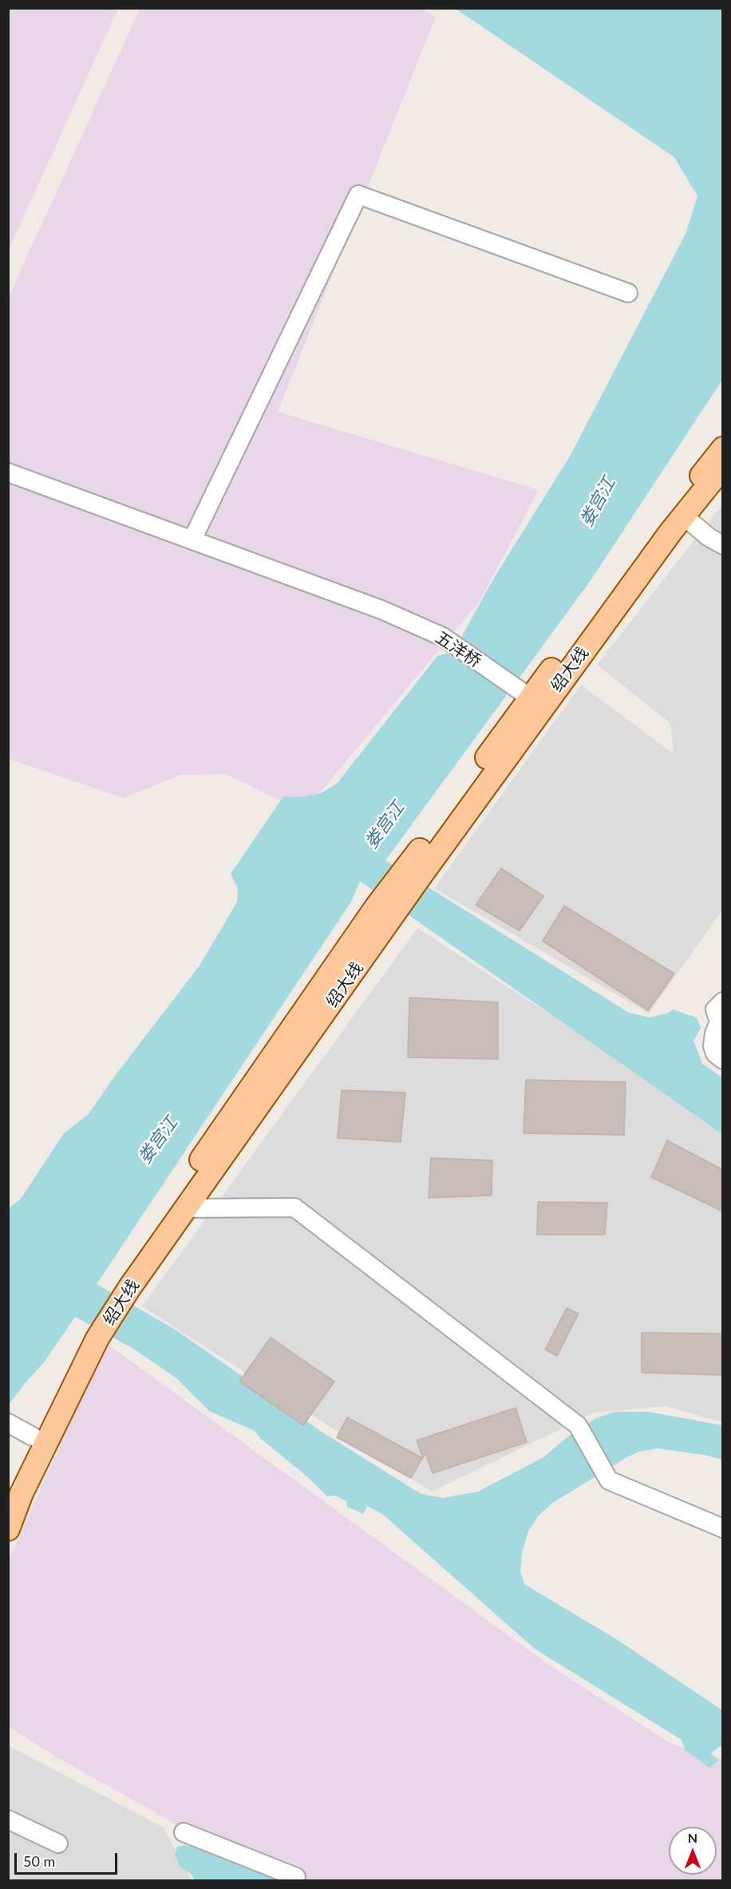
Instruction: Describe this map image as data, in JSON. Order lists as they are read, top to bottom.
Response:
{
  "streets": {
    "main road": ["绍大线"],
    "street": ["五洋桥"]
  },
  "crossings": [
    ["五洋桥", "绍大线"]
  ],
  "water": ["娄宫江"],
  "scale_bar": "50 m",
  "north": "top"
}
